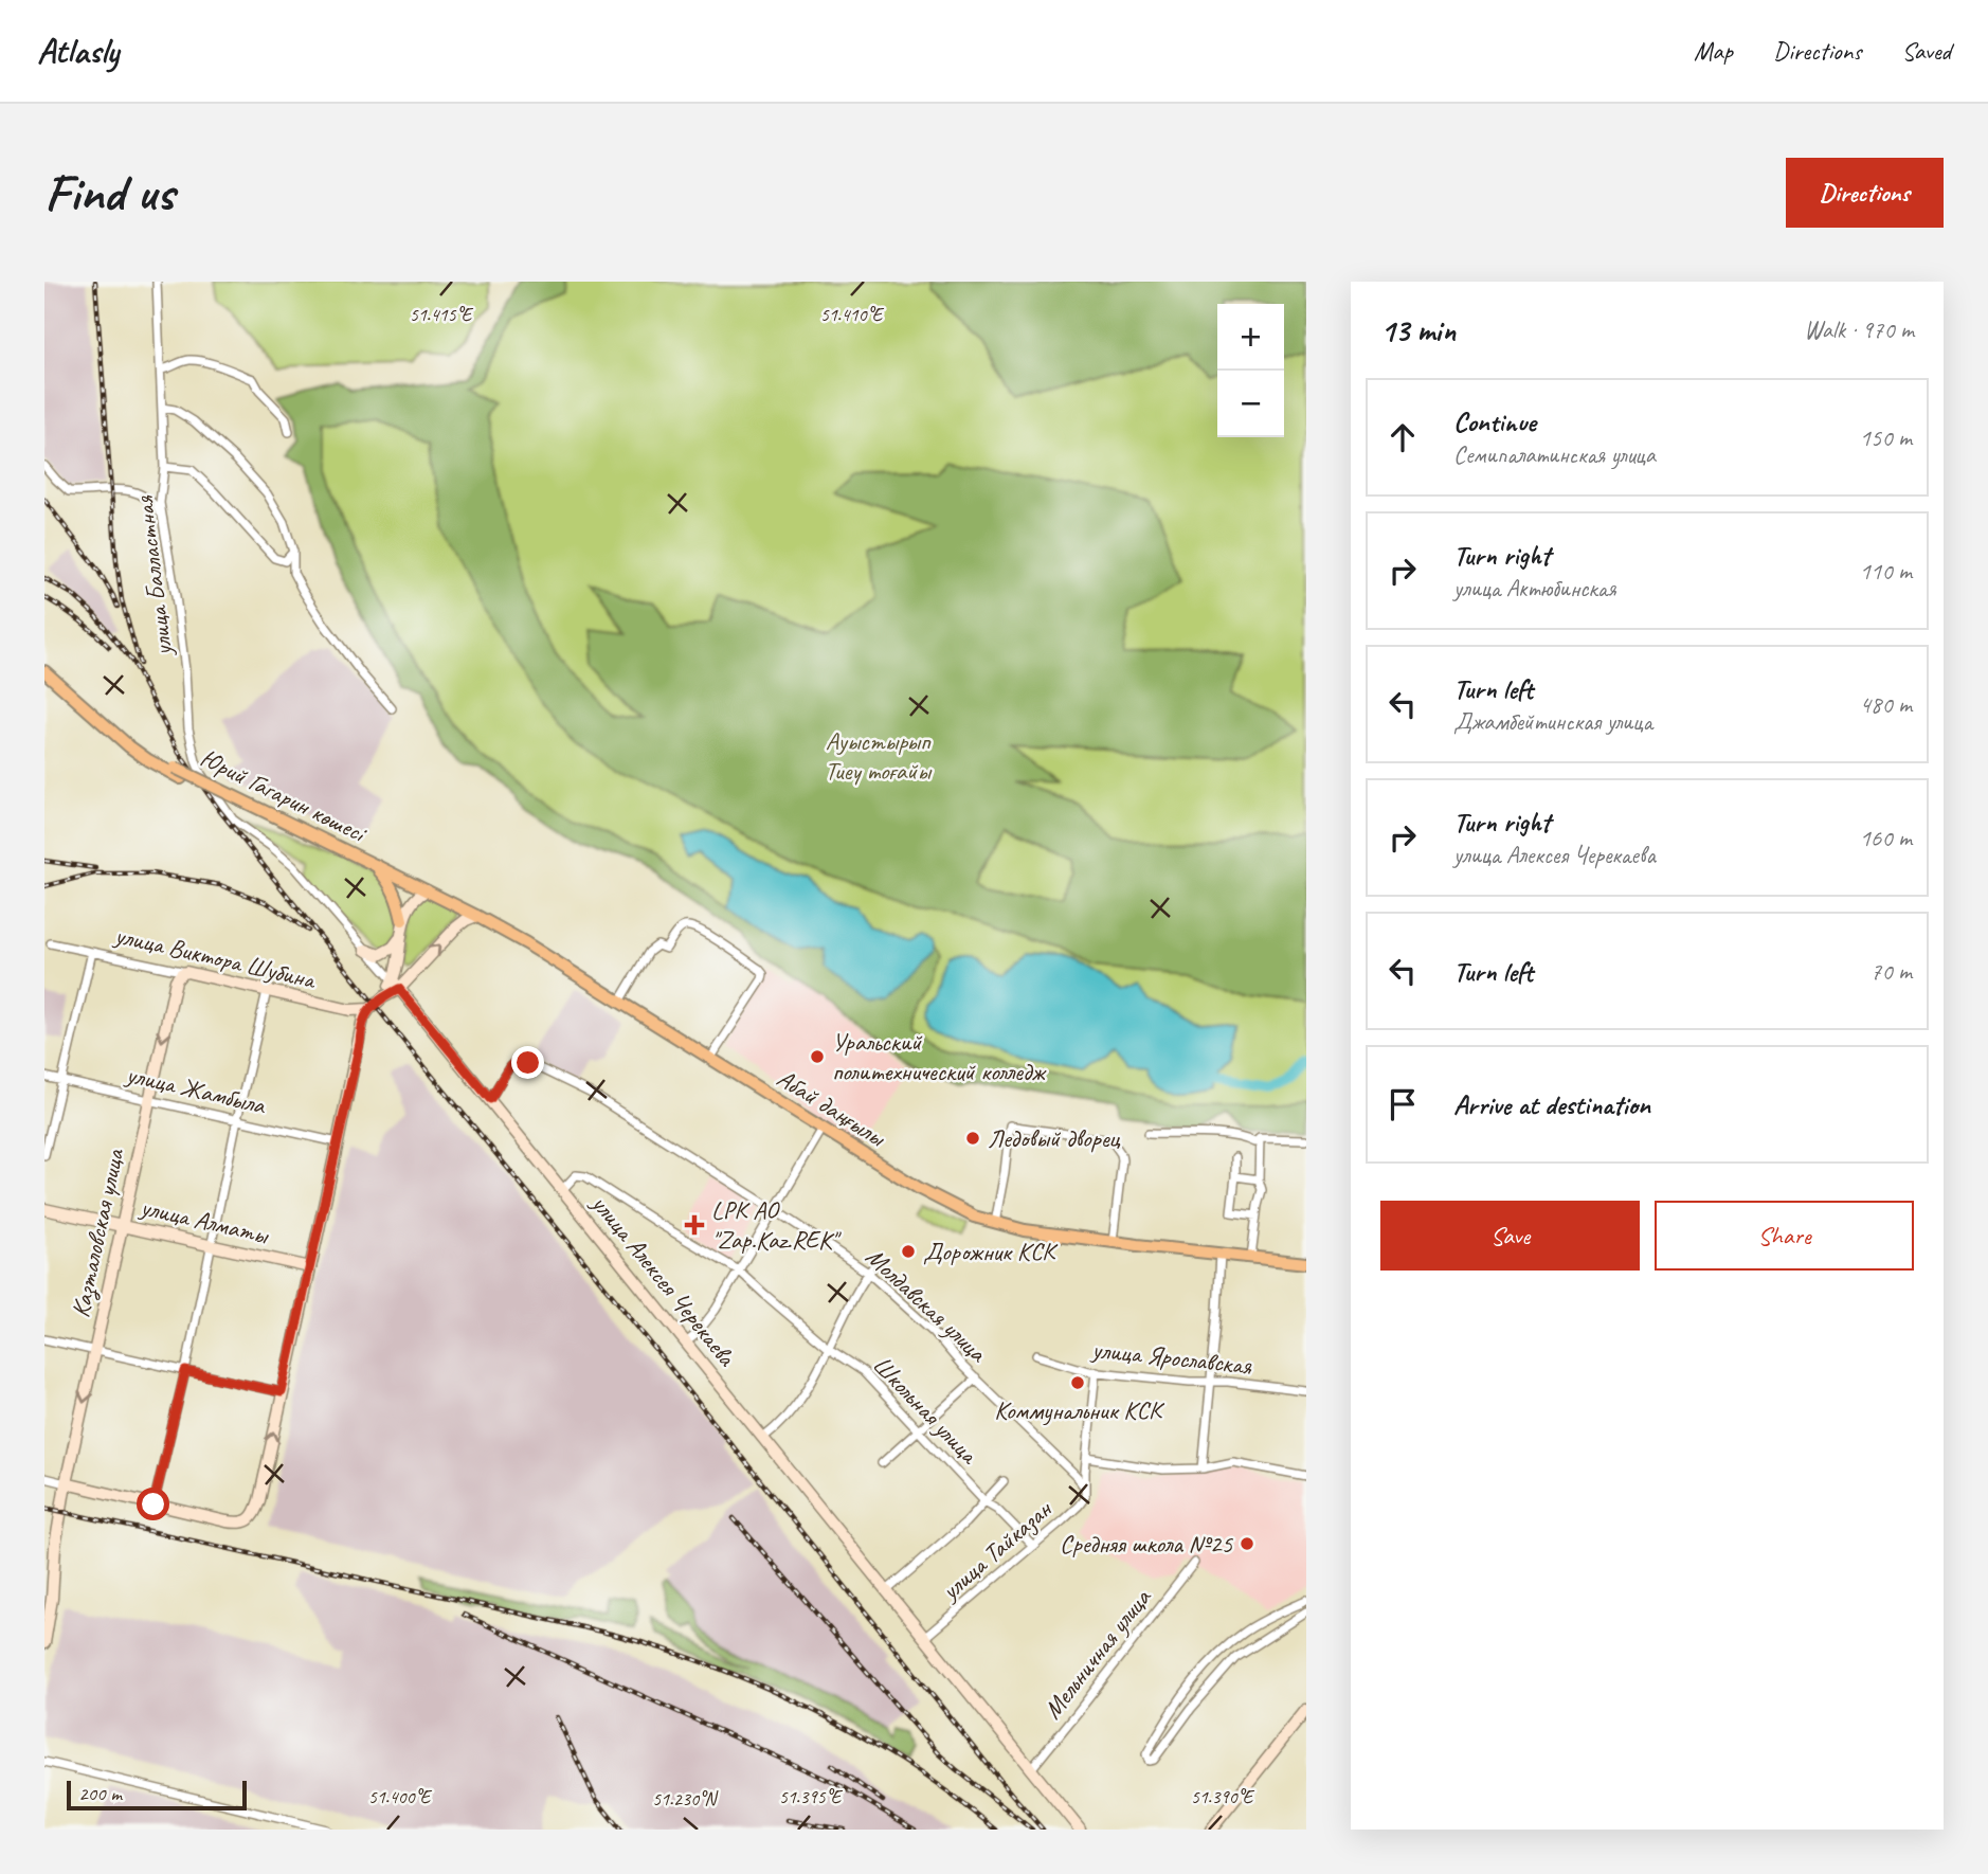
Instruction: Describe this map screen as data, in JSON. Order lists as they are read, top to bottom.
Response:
{
  "streets": {
    "main road": ["Юрий Гагарин көшесі", "Абай даңғылы"],
    "street": [
      "улица Балластная",
      "улица Виктора Шубина",
      "улица Жамбыла",
      "улица Алматы",
      "Казталовская улица",
      "улица Алексея Черекаева",
      "Молдавская улица",
      "улица Ярославская",
      "Школьная улица",
      "улица Тайказан",
      "Мельничная улица"
    ]
  },
  "crossings": [
    ["улица Балластная", "улица Алексея Черекаева"],
    ["Юрий Гагарин көшесі", "Абай даңғылы"],
    ["улица Виктора Шубина", "Казталовская улица"],
    ["улица Жамбыла", "Казталовская улица"],
    ["улица Алматы", "Казталовская улица"],
    ["улица Алексея Черекаева", "Молдавская улица"],
    ["улица Алексея Черекаева", "Школьная улица"],
    ["улица Алексея Черекаева", "улица Тайказан"],
    ["улица Алексея Черекаева", "Мельничная улица"],
    ["Молдавская улица", "улица Тайказан"],
    ["Школьная улица", "улица Тайказан"]
  ],
  "parks": ["Ауыстырып Тиеу тоғайы"],
  "places": {
    "other": [
      "Уральский политехнический колледж",
      "Ледовый дворец",
      "Дорожник КСК",
      "Коммунальник КСК",
      "Средняя школа №25"
    ],
    "health": ["LPK AO \"Zap.Kaz.REK\""]
  },
  "scale_bar": "200 m",
  "page": {
    "header": "Atlasly",
    "nav": ["Map", "Directions", "Saved"],
    "buttons": [
      "Directions",
      ["Save", "Share"]
    ],
    "title": "Find us",
    "heading": ["13 min", "Walk · 970 m"],
    "map_buttons": ["+", "−"],
    "list": [
      ["Continue", "Семипалатинская улица", "150 m"],
      ["Turn right", "улица Актюбинская", "110 m"],
      ["Turn left", "Джамбейтинская улица", "480 m"],
      ["Turn right", "улица Алексея Черекаева", "160 m"],
      ["Turn left", "70 m"],
      "Arrive at destination"
    ],
    "scale": "200 m"
  },
  "coordinates": [
    "51.415°E",
    "51.410°E",
    "51.400°E",
    "51.395°E",
    "51.390°E",
    "51.230°N"
  ]
}
